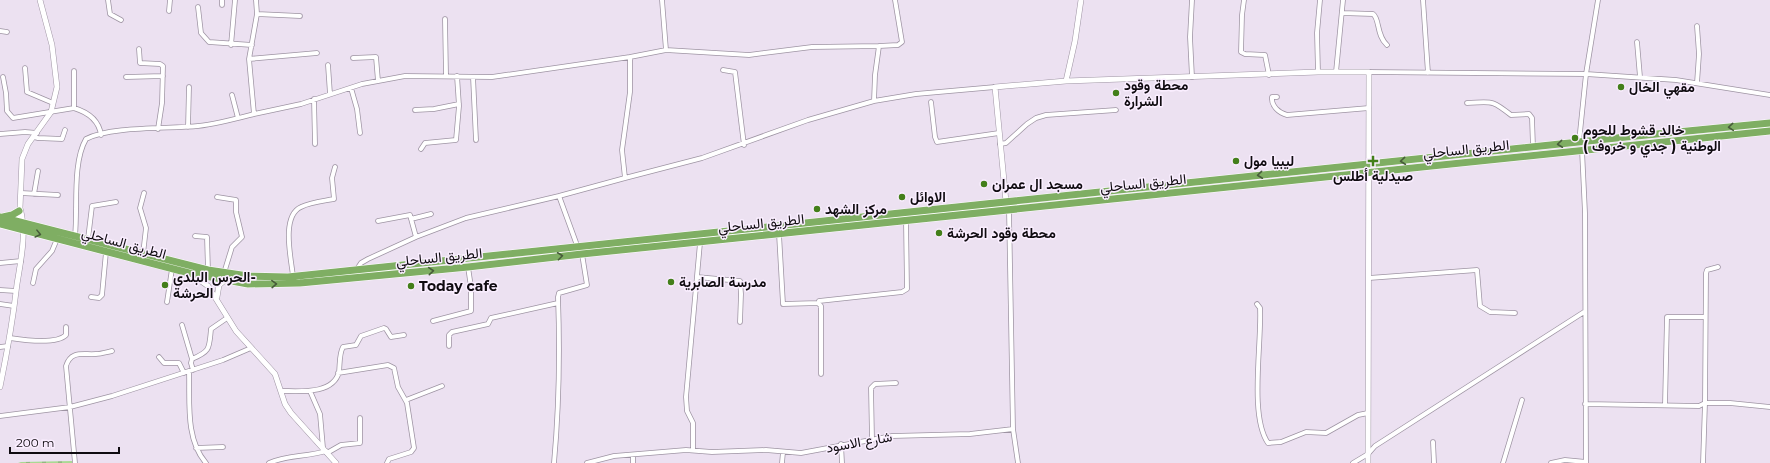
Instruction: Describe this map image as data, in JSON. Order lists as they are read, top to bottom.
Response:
{
  "streets": {
    "highway": ["الطريق الساحلي"],
    "street": ["شارع الاسود"]
  },
  "places": {
    "other": [
      "مقهي الخال",
      "محطة وقود الشرارة",
      "خالد قشوط للحوم الوطنية ( جدي و خروف )",
      "ليبيا مول",
      "مسجد ال عمران",
      "الاوائل",
      "مركز الشهد",
      "محطة وقود الحرشة",
      "مدرسة الصابرية",
      "الحرس البلدي- الحرشة",
      "Today cafe"
    ],
    "health": ["صيدلية أطلس"]
  },
  "scale_bar": "200 m"
}
